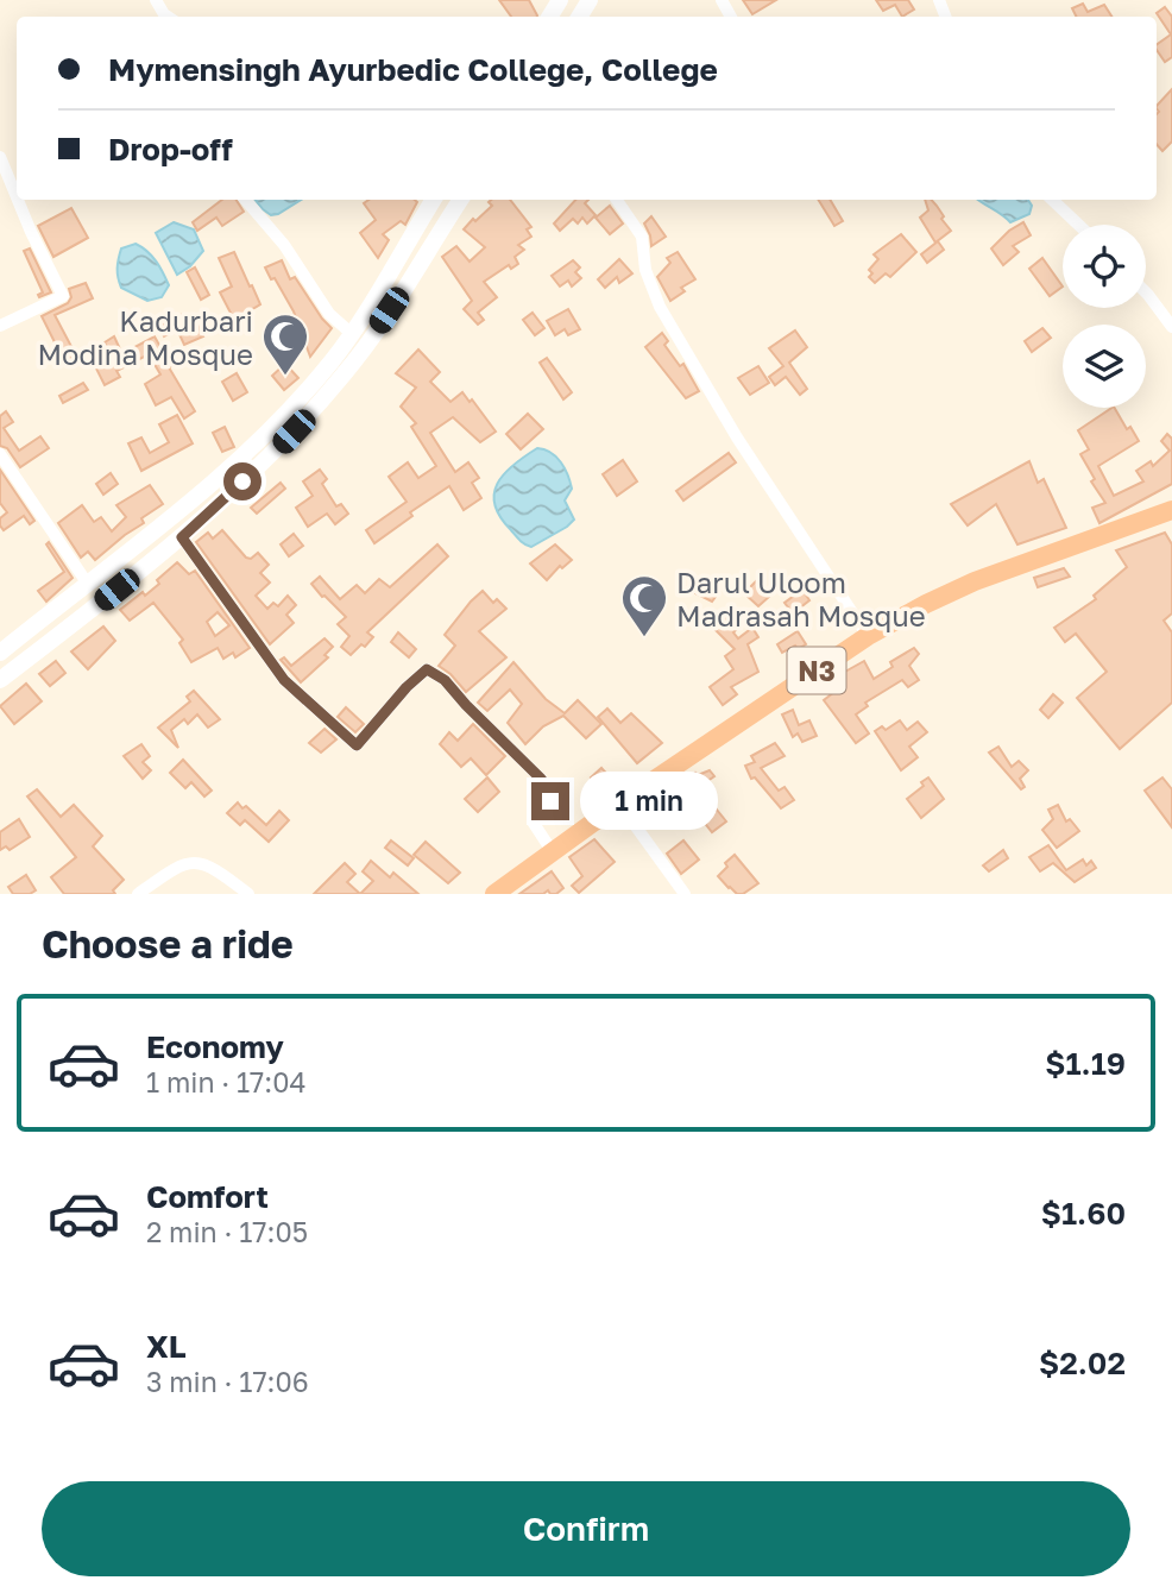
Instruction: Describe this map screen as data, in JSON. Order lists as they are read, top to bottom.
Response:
{
  "streets": {
    "highway": ["N3"]
  },
  "places": {
    "mosque": ["Kadurbari Modina Mosque", "Darul Uloom Madrasah Mosque"]
  },
  "page": {
    "banner": ["Mymensingh Ayurbedic College, College", "Drop-off"],
    "bubble": "1 min",
    "heading": "Choose a ride",
    "list": [
      {
        "name": "Economy",
        "note": "1 min · 17:04",
        "value": "$1.19"
      },
      {
        "name": "Comfort",
        "note": "2 min · 17:05",
        "value": "$1.60"
      },
      {
        "name": "XL",
        "note": "3 min · 17:06",
        "value": "$2.02"
      }
    ],
    "buttons": "Confirm"
  }
}
